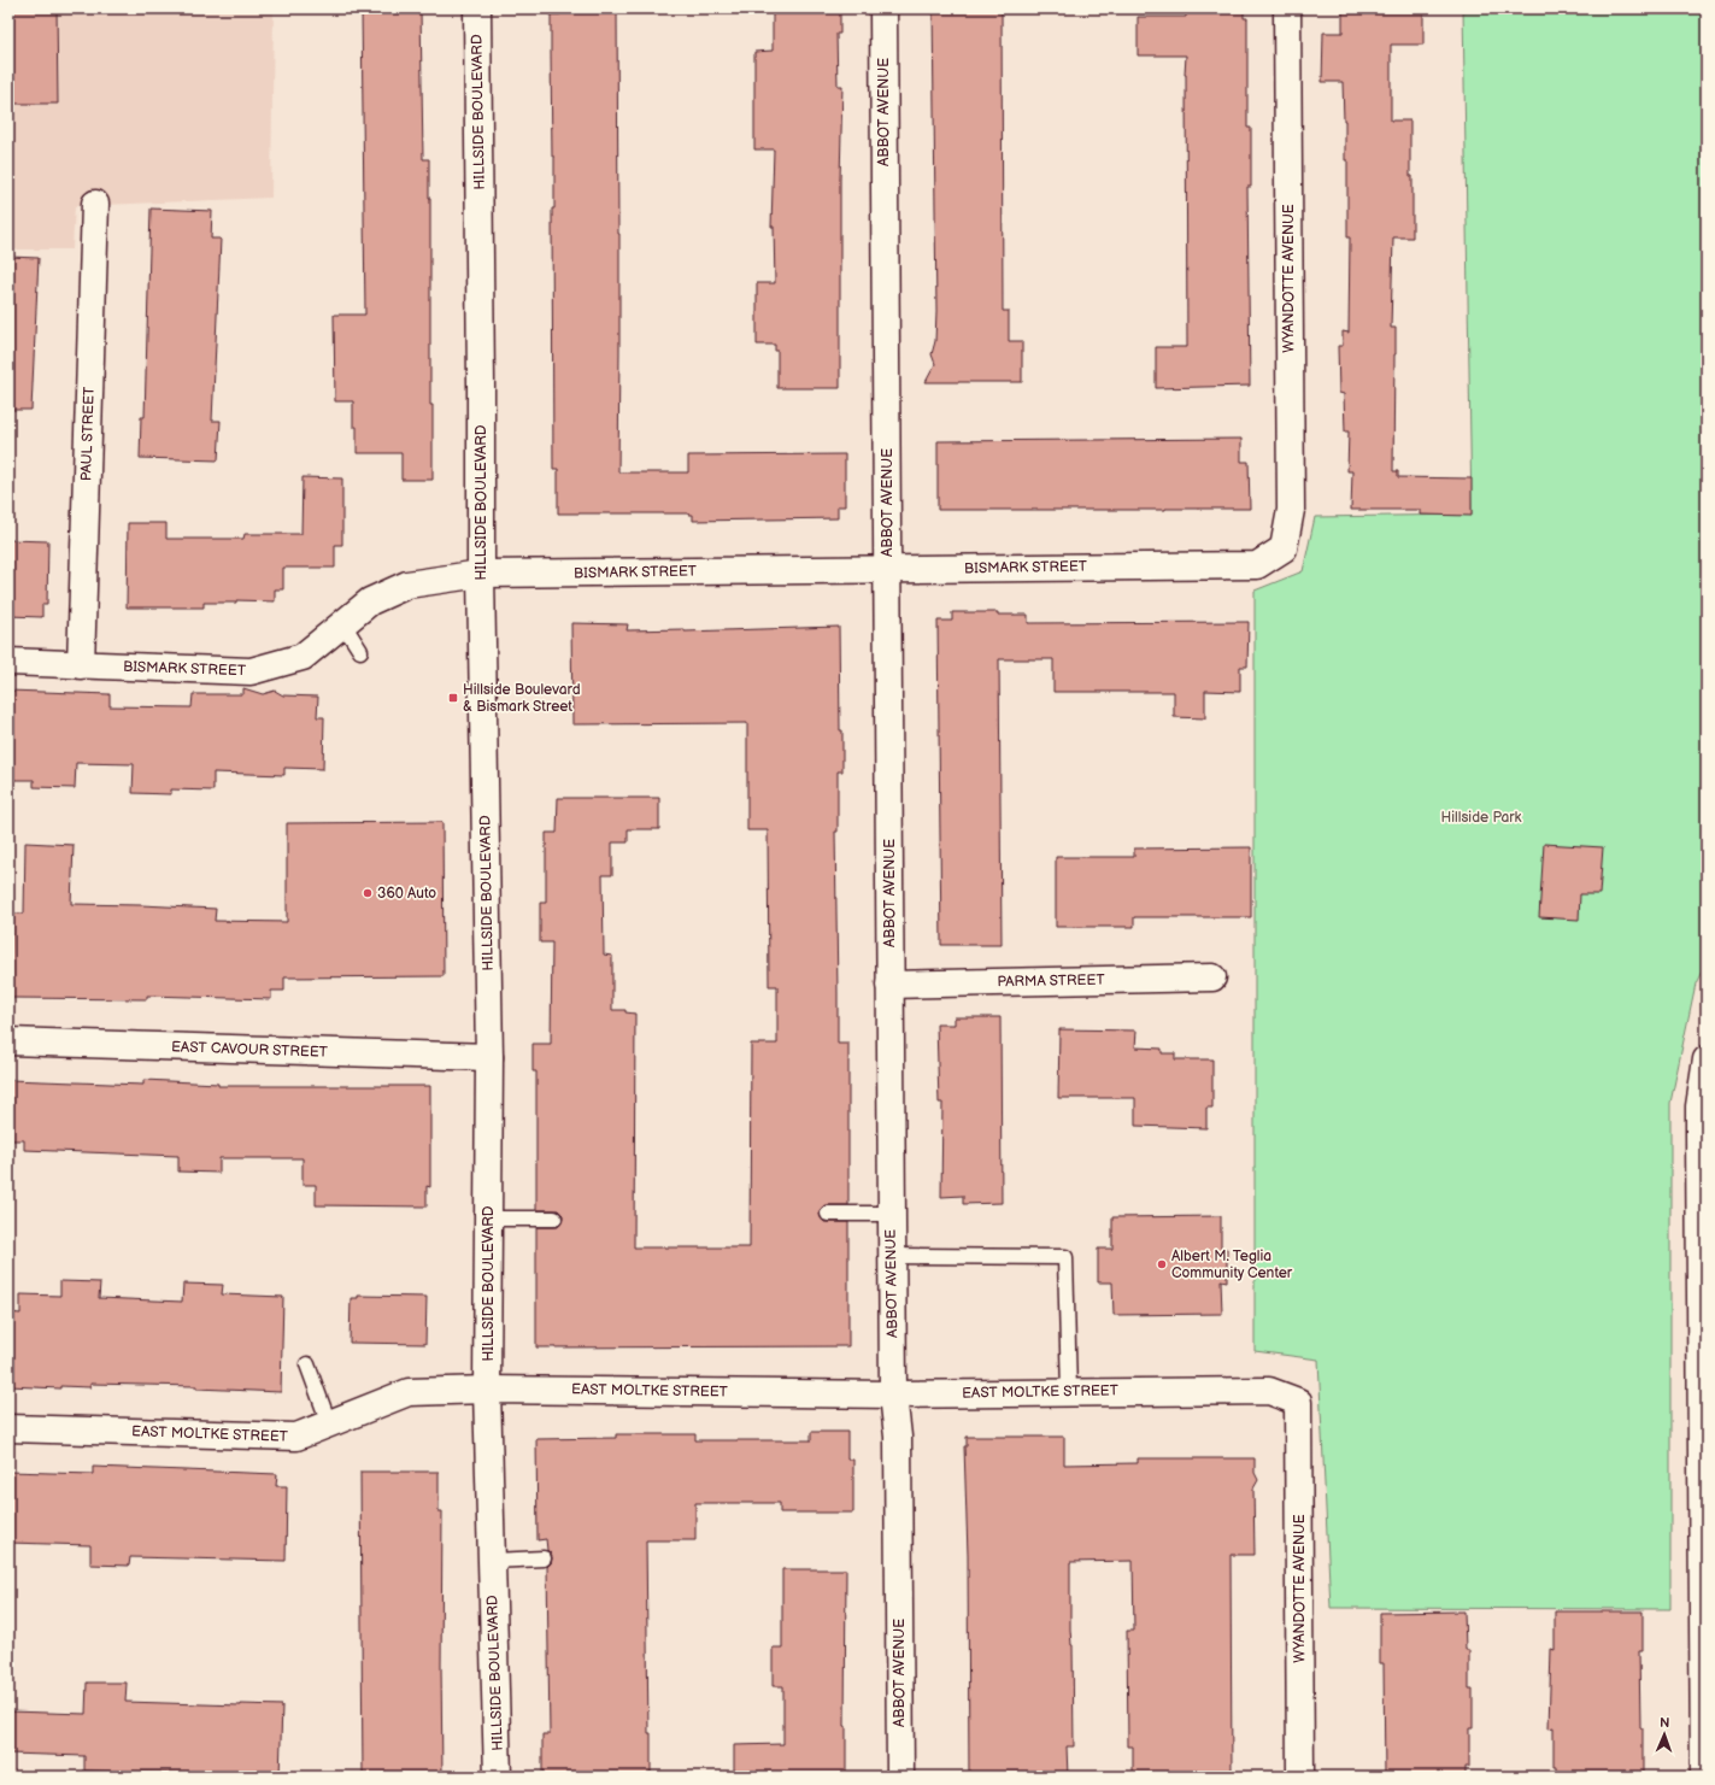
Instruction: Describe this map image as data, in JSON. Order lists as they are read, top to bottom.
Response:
{
  "streets": {
    "street": [
      "HILLSIDE BOULEVARD",
      "ABBOT AVENUE",
      "WYANDOTTE AVENUE",
      "PAUL STREET",
      "BISMARK STREET",
      "PARMA STREET",
      "EAST CAVOUR STREET",
      "EAST MOLTKE STREET"
    ]
  },
  "crossings": [
    ["HILLSIDE BOULEVARD", "BISMARK STREET"],
    ["HILLSIDE BOULEVARD", "EAST CAVOUR STREET"],
    ["HILLSIDE BOULEVARD", "EAST MOLTKE STREET"],
    ["ABBOT AVENUE", "BISMARK STREET"],
    ["ABBOT AVENUE", "PARMA STREET"],
    ["ABBOT AVENUE", "EAST MOLTKE STREET"],
    ["WYANDOTTE AVENUE", "BISMARK STREET"],
    ["WYANDOTTE AVENUE", "EAST MOLTKE STREET"],
    ["PAUL STREET", "BISMARK STREET"]
  ],
  "parks": ["Hillside Park"],
  "places": {
    "transit": ["Hillside Boulevard & Bismark Street"],
    "other": ["360 Auto", "Albert M. Teglia Community Center"]
  },
  "north": "top"
}
